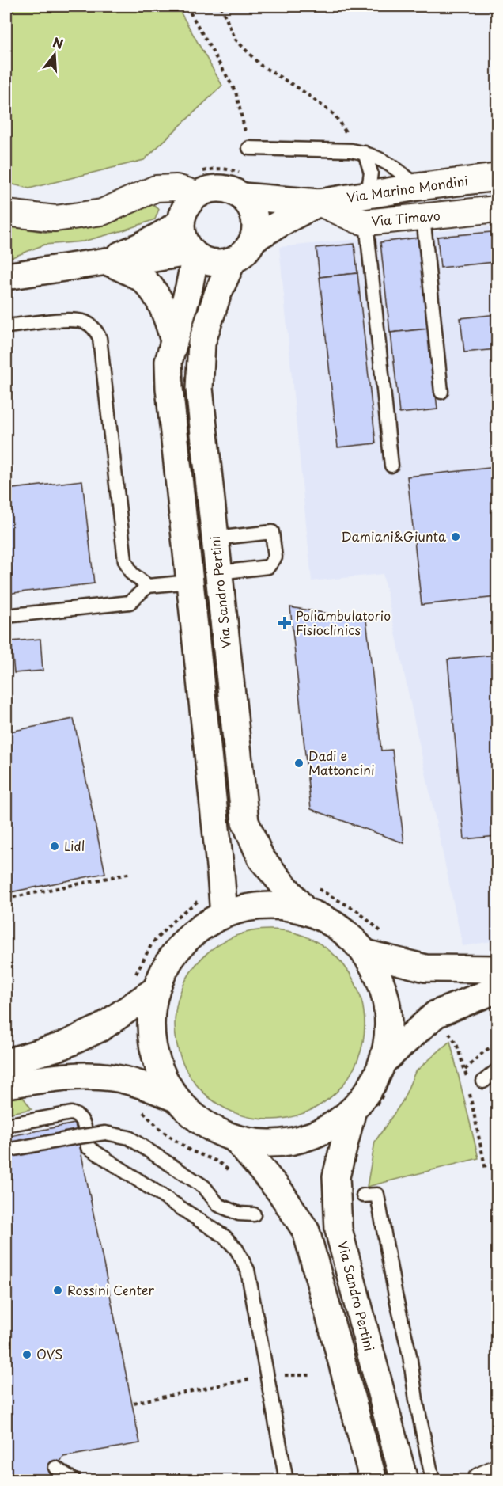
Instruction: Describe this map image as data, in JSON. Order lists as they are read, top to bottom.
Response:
{
  "streets": {
    "main road": ["Via Marino Mondini", "Via Sandro Pertini"],
    "street": ["Via Timavo"]
  },
  "crossings": [
    ["Via Marino Mondini", "Via Timavo"],
    ["Via Marino Mondini", "Via Sandro Pertini"]
  ],
  "places": {
    "other": [
      "Damiani&Giunta",
      "Dadi e Mattoncini",
      "Lidl",
      "Rossini Center",
      "OVS"
    ],
    "health": ["Poliambulatorio Fisioclinics"]
  },
  "north": "top"
}
